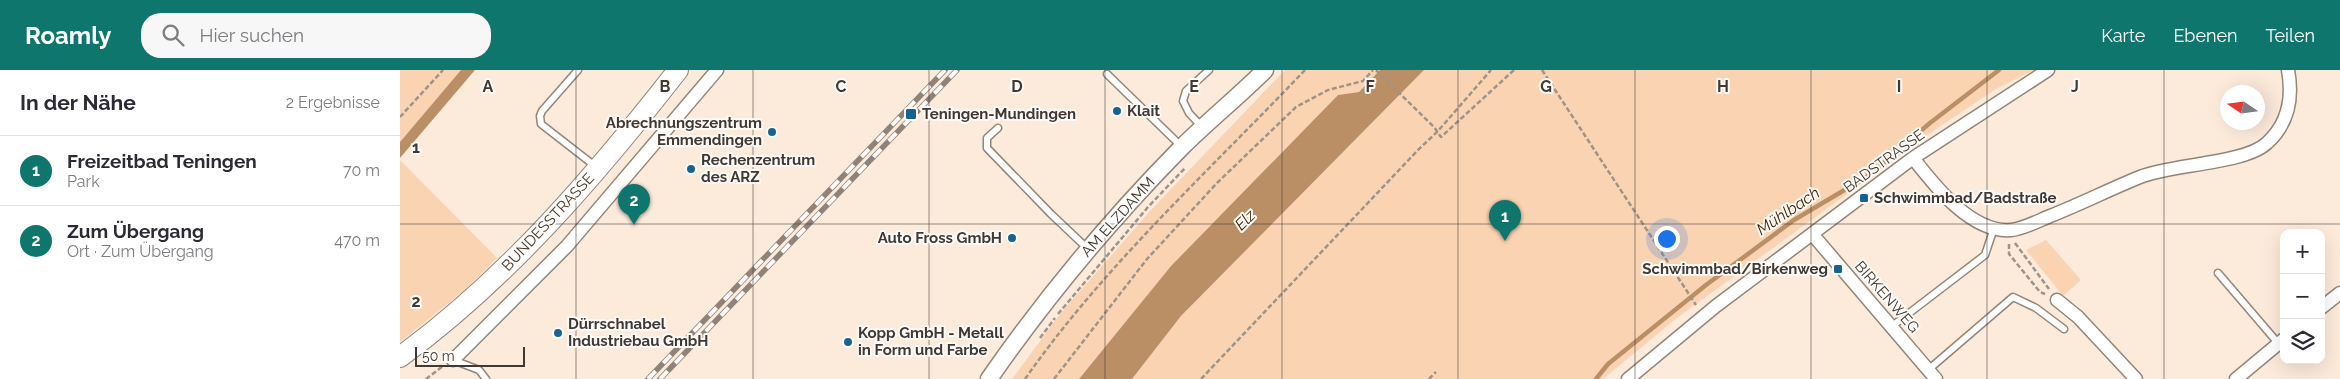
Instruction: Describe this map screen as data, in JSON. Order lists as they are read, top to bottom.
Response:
{
  "streets": {
    "main road": ["BUNDESSTRASSE"],
    "street": ["BADSTRASSE", "AM ELZDAMM", "BIRKENWEG"]
  },
  "crossings": [
    ["BADSTRASSE", "BIRKENWEG"]
  ],
  "water": ["Mühlbach", "Elz"],
  "places": {
    "other": [
      "Klait",
      "Abrechnungszentrum Emmendingen",
      "Rechenzentrum des ARZ",
      "Auto Fross GmbH",
      "Dürrschnabel Industriebau GmbH",
      "Kopp GmbH - Metall in Form und Farbe"
    ],
    "transit": ["Teningen-Mundingen", "Schwimmbad/Badstraße", "Schwimmbad/Birkenweg"]
  },
  "scale_bar": "50 m",
  "north": "left",
  "page": {
    "header": "Roamly",
    "search": "Hier suchen",
    "nav": ["Karte", "Ebenen", "Teilen"],
    "heading": ["In der Nähe", "2 Ergebnisse"],
    "list": [
      {
        "mark": "1",
        "name": "Freizeitbad Teningen",
        "note": "Park",
        "value": "70 m"
      },
      {
        "mark": "2",
        "name": "Zum Übergang",
        "note": "Ort · Zum Übergang",
        "value": "470 m"
      }
    ],
    "pins": ["2", "1"],
    "map_buttons": ["+", "−"],
    "scale": "50 m"
  },
  "grid": {
    "columns": [
      "A",
      "B",
      "C",
      "D",
      "E",
      "F",
      "G",
      "H",
      "I",
      "J"
    ],
    "rows": ["1", "2"]
  }
}
